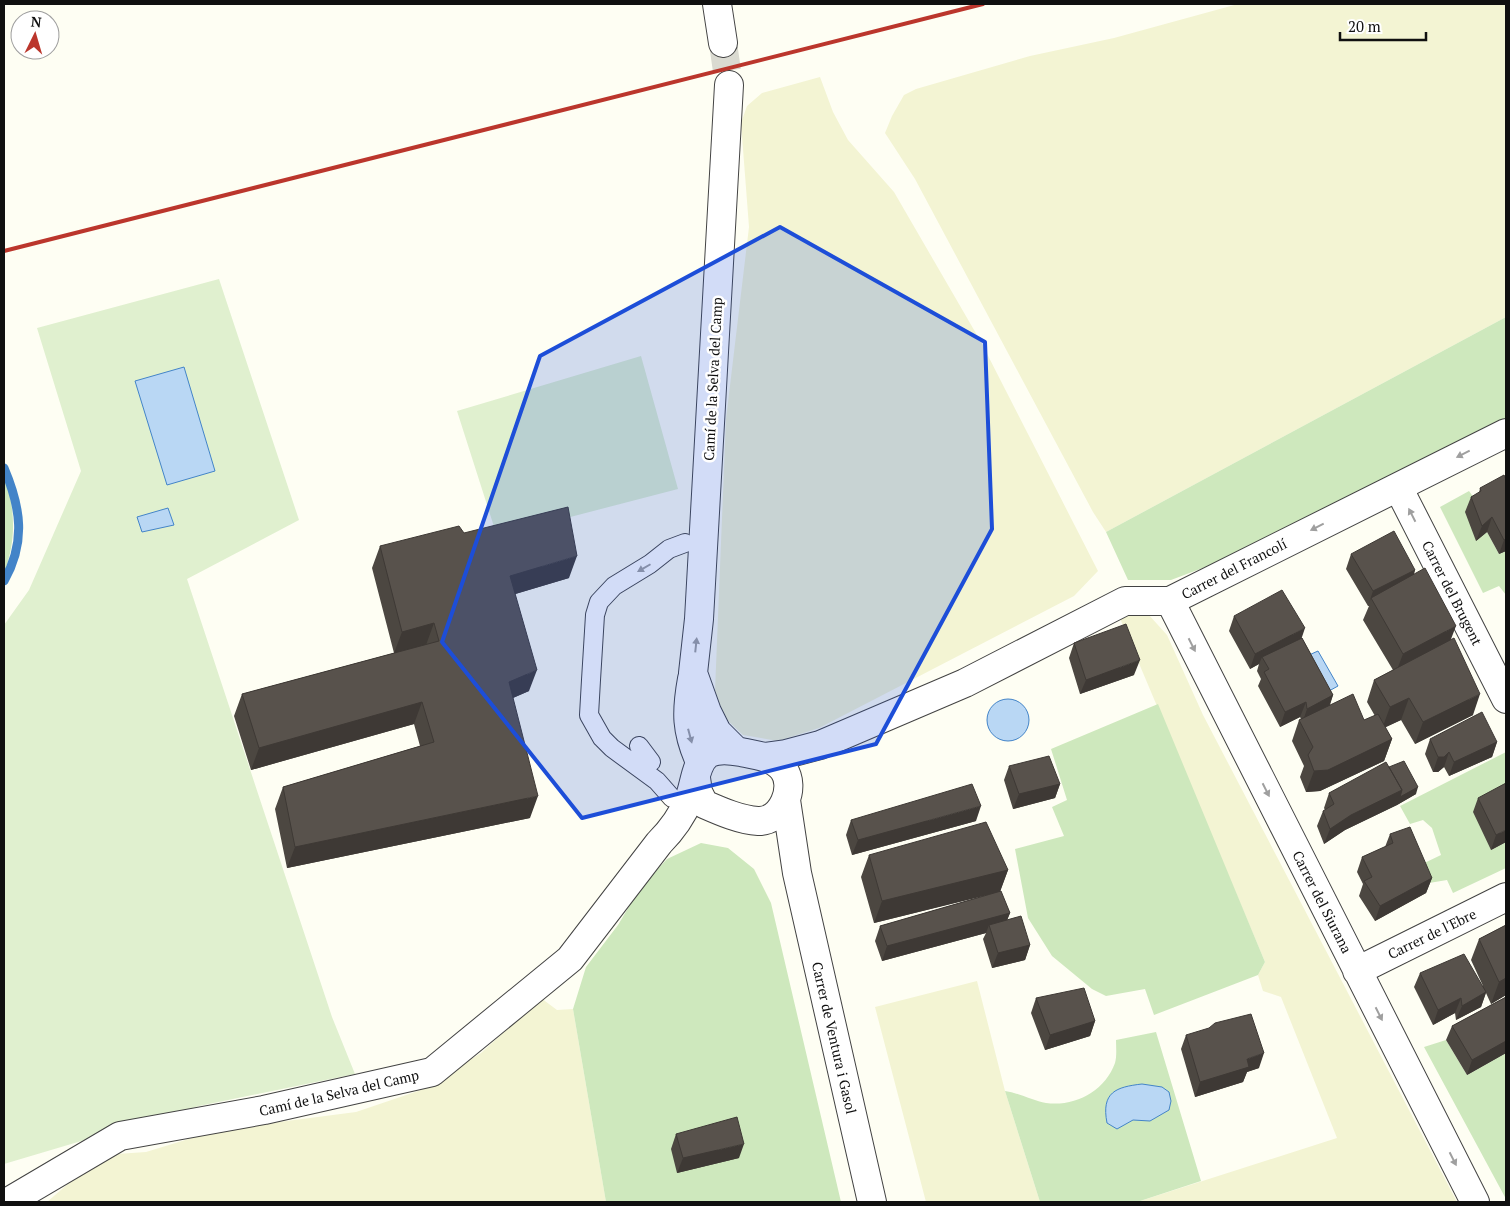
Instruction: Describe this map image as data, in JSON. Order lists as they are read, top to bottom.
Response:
{
  "streets": {
    "street": [
      "Camí de la Selva del Camp",
      "Carrer del Francolí",
      "Carrer del Brugent",
      "Carrer del Siurana",
      "Carrer de l'Ebre",
      "Carrer de Ventura i Gasol"
    ]
  },
  "crossings": [
    ["Camí de la Selva del Camp", "Carrer del Francolí"],
    ["Camí de la Selva del Camp", "Carrer de Ventura i Gasol"],
    ["Carrer del Francolí", "Carrer del Brugent"],
    ["Carrer del Francolí", "Carrer del Siurana"],
    ["Carrer del Francolí", "Carrer de Ventura i Gasol"],
    ["Carrer del Siurana", "Carrer de l'Ebre"]
  ],
  "one_way": ["Carrer del Francolí", "Carrer del Brugent", "Carrer del Siurana"],
  "scale_bar": "20 m",
  "north": "top"
}
